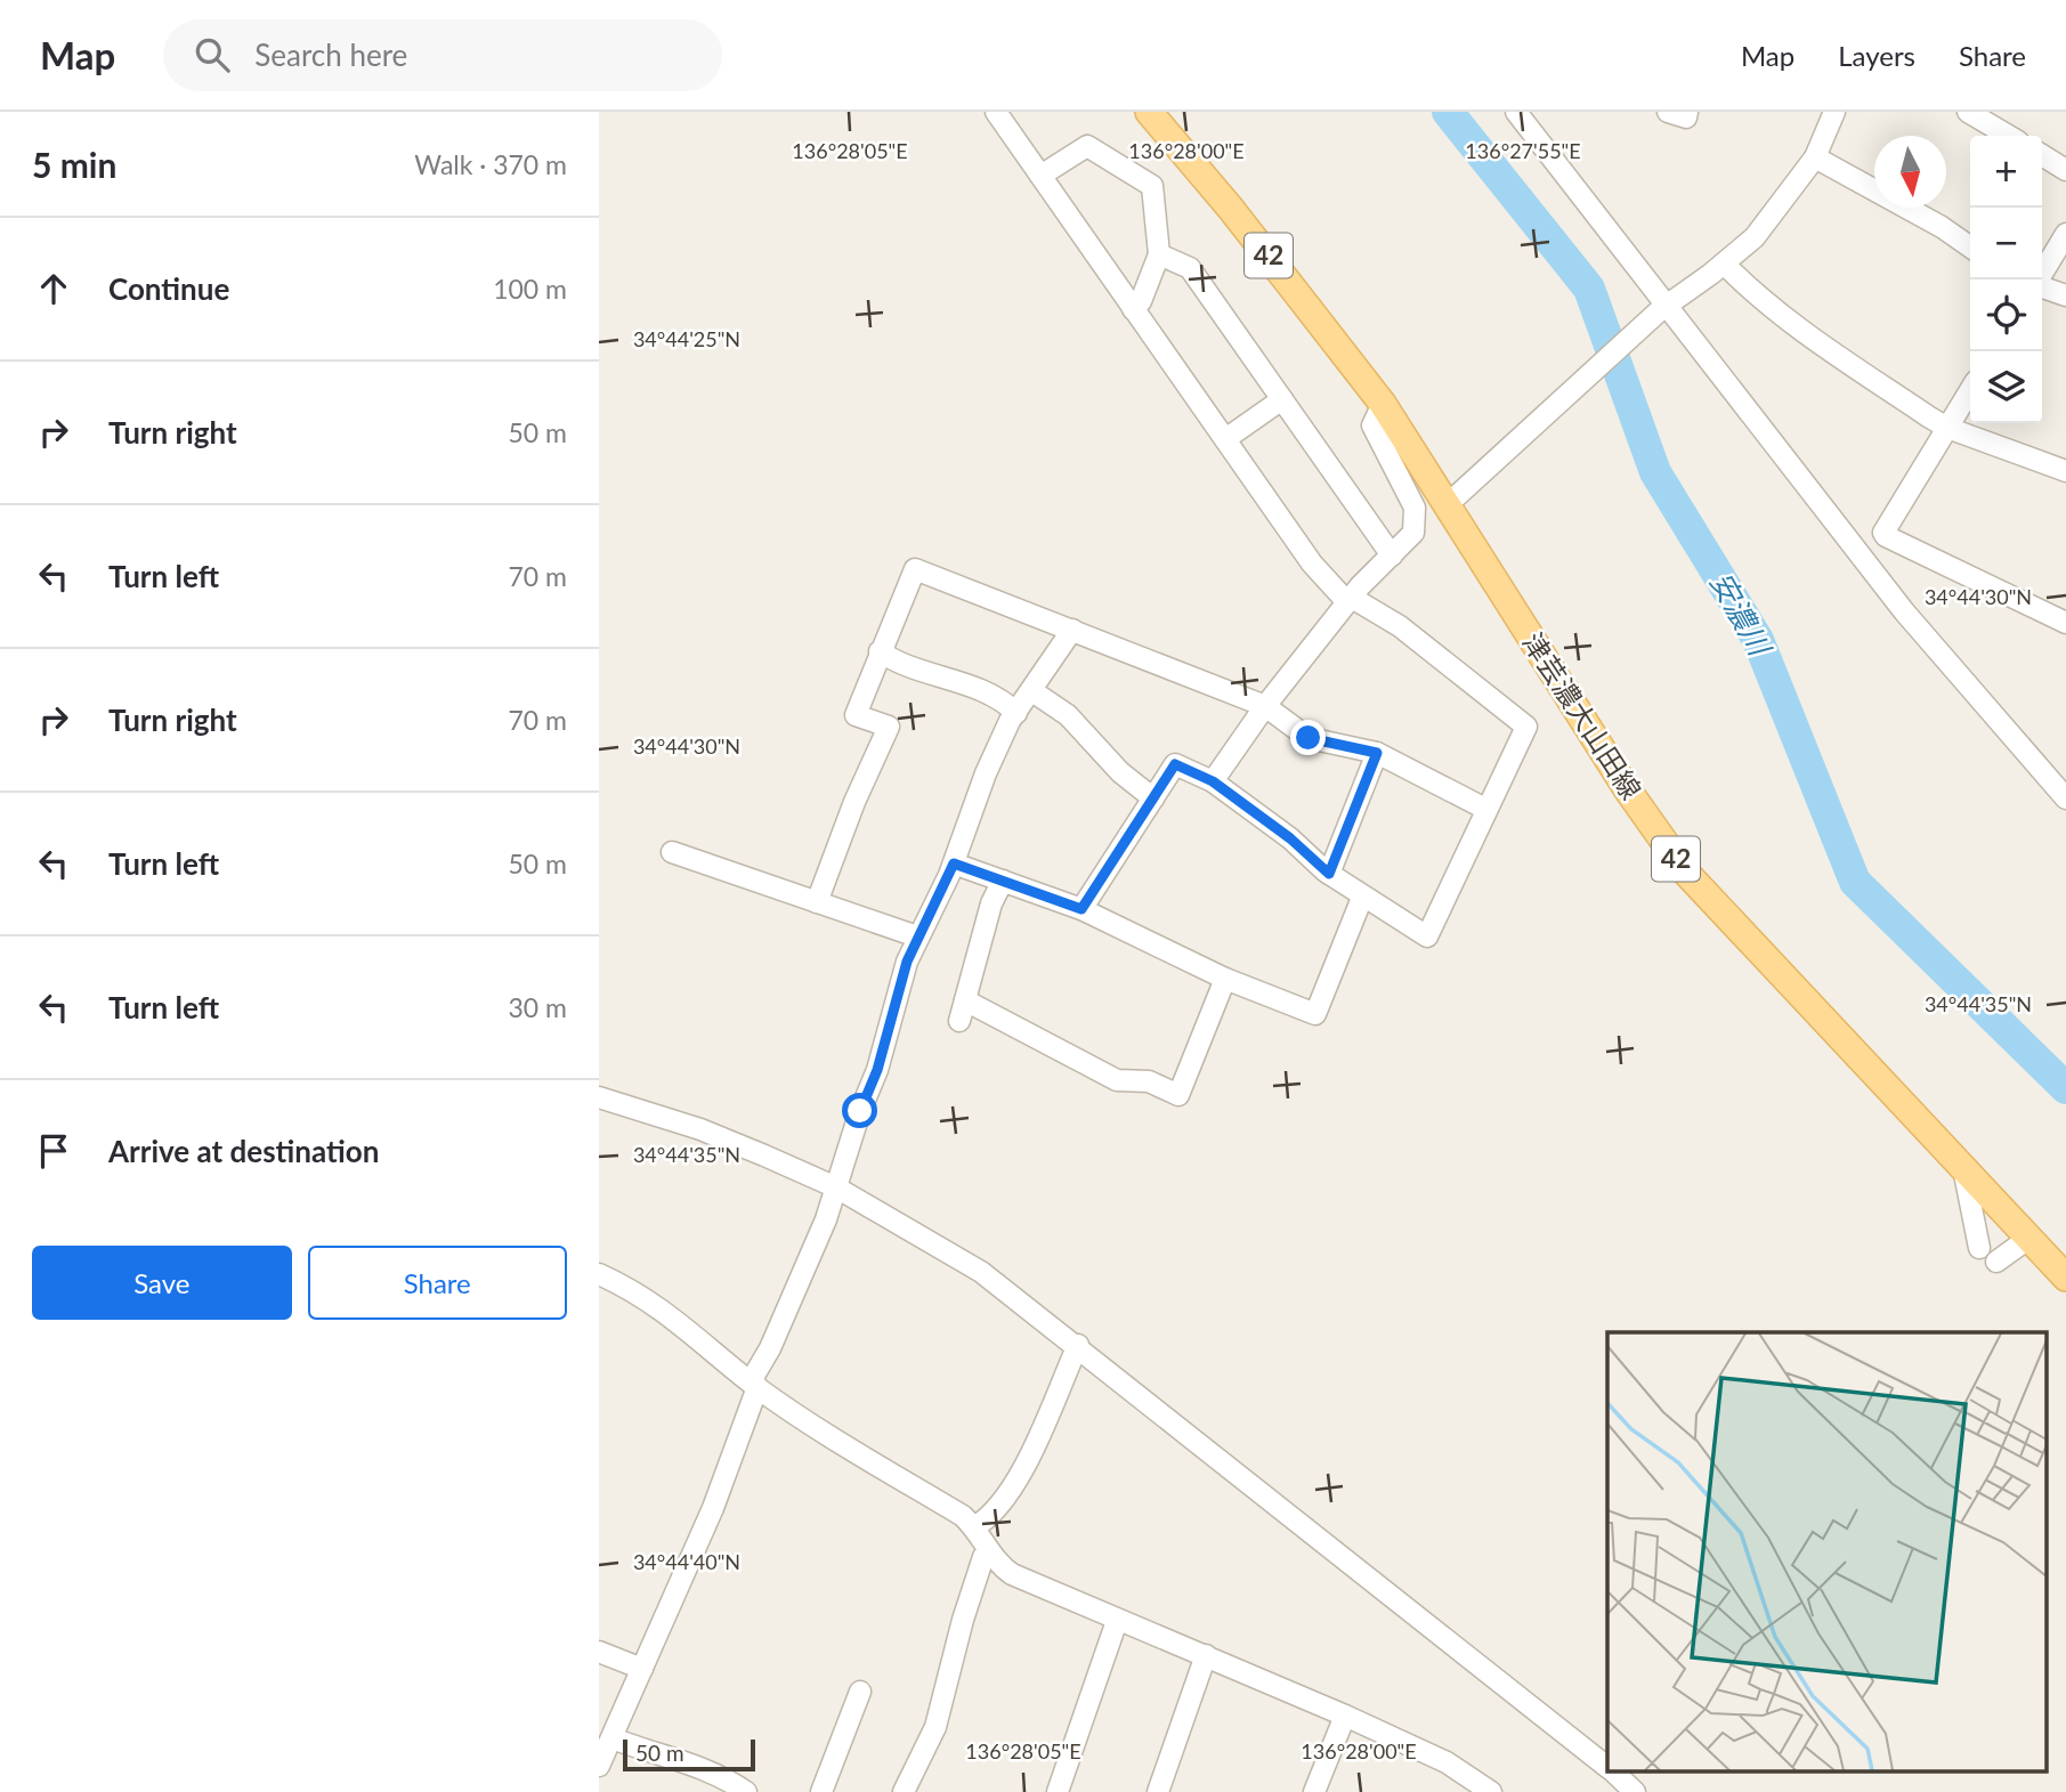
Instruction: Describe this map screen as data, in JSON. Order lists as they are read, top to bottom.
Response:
{
  "streets": {
    "main road": ["42", "津芸濃大山田線"]
  },
  "water": ["安濃川"],
  "scale_bar": "50 m",
  "north": "bottom",
  "page": {
    "header": "Map",
    "search": "Search here",
    "nav": ["Map", "Layers", "Share"],
    "heading": ["5 min", "Walk · 370 m"],
    "map_buttons": ["+", "−"],
    "list": [
      ["Continue", "100 m"],
      ["Turn right", "50 m"],
      ["Turn left", "70 m"],
      ["Turn right", "70 m"],
      ["Turn left", "50 m"],
      ["Turn left", "30 m"],
      "Arrive at destination"
    ],
    "buttons": ["Save", "Share"],
    "scale": "50 m"
  },
  "coordinates": [
    "136°28'05\"E",
    "136°28'00\"E",
    "136°27'55\"E",
    "34°44'25\"N",
    "34°44'30\"N",
    "34°44'35\"N",
    "34°44'40\"N"
  ]
}
